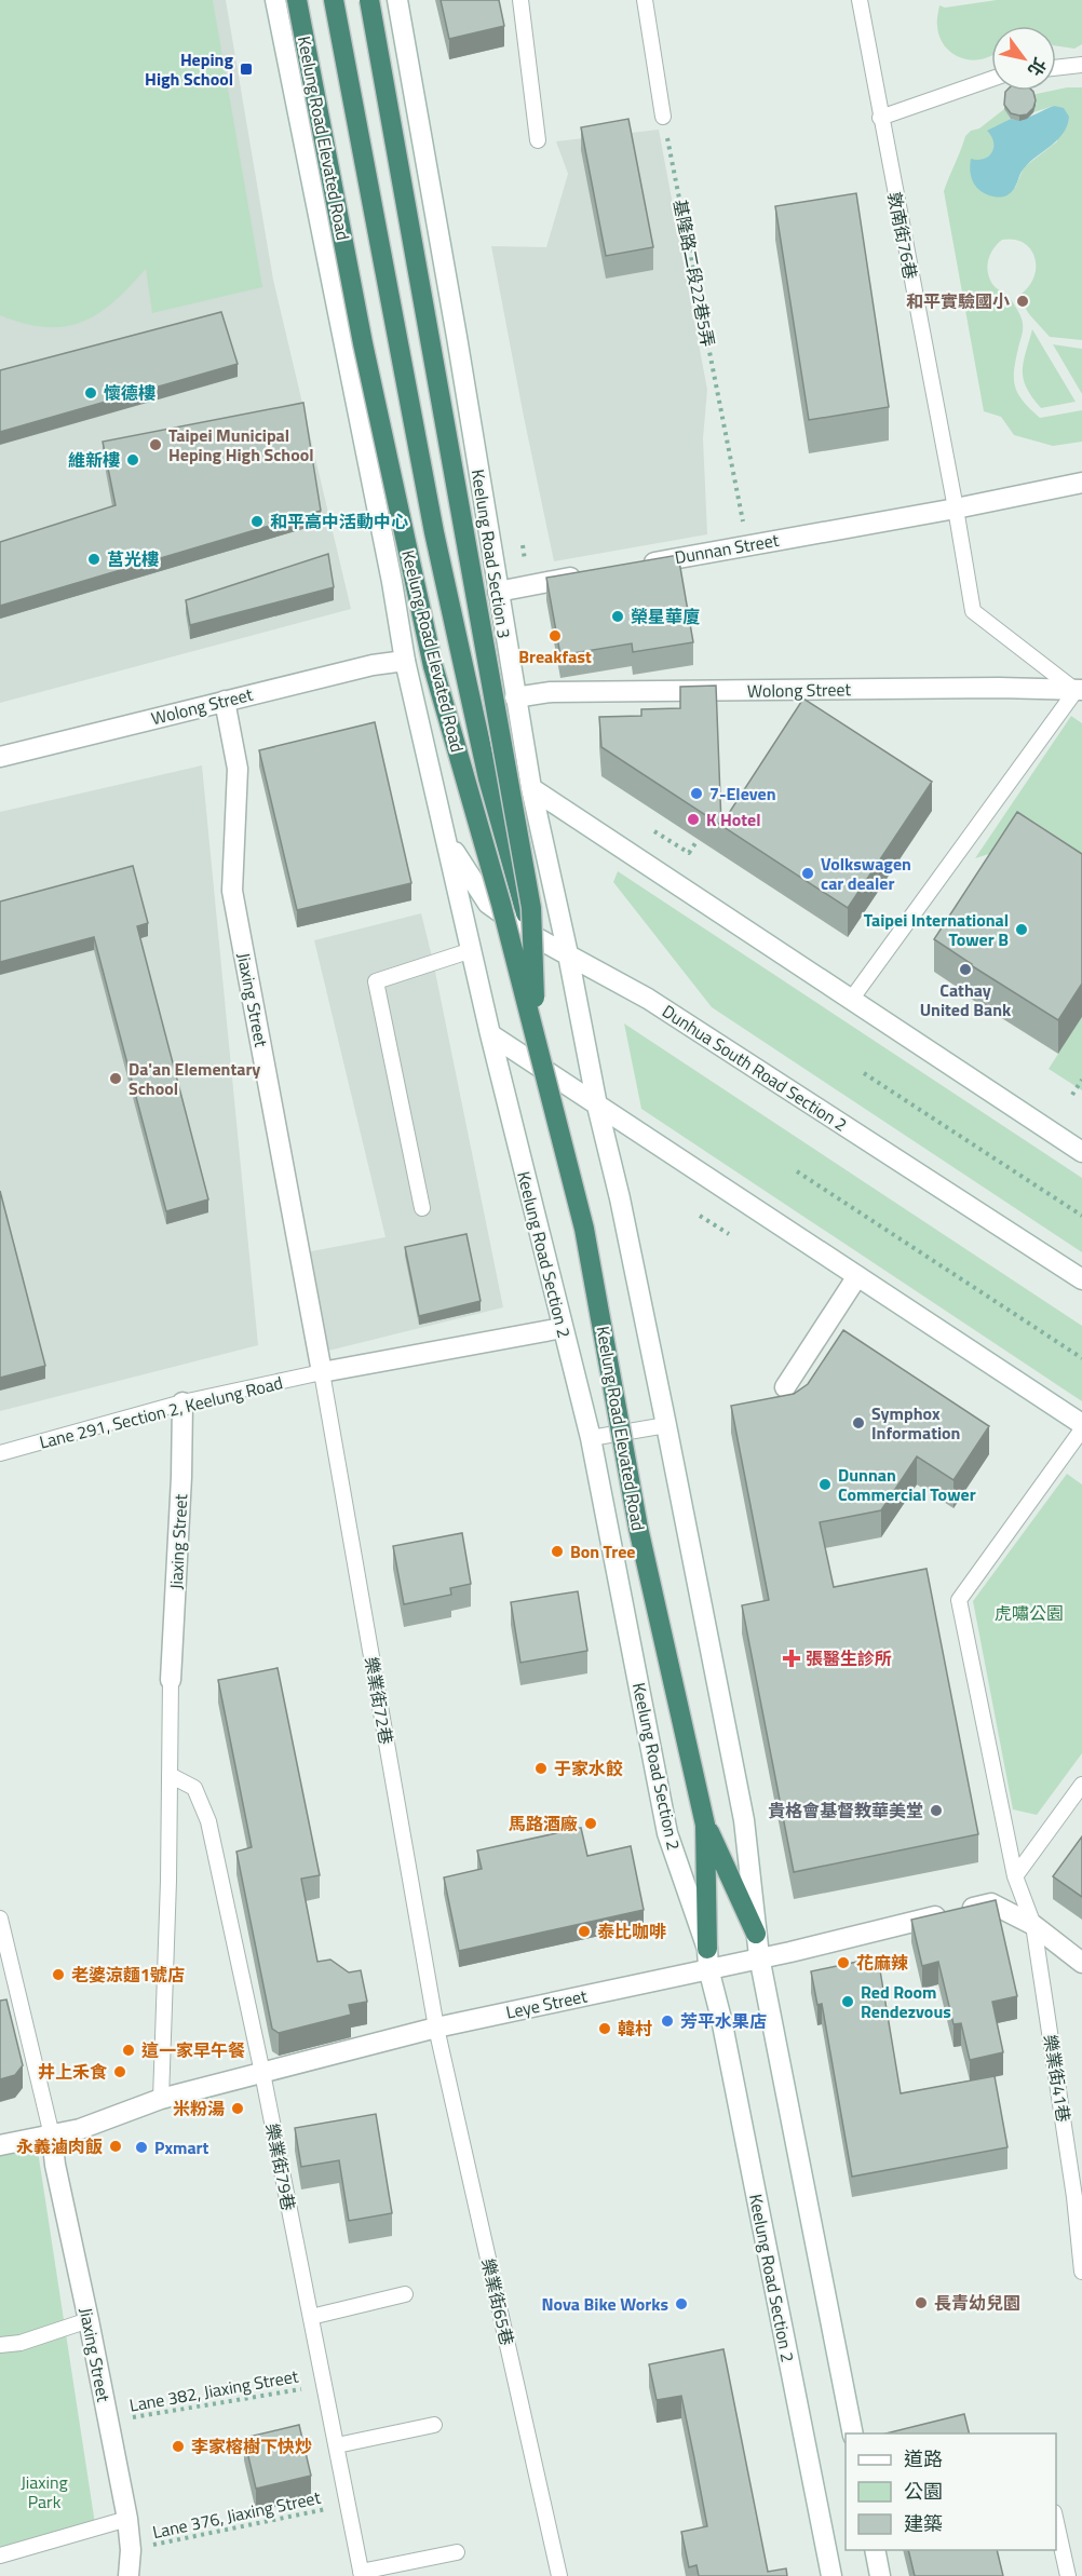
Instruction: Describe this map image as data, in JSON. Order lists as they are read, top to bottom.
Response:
{
  "streets": {
    "highway": ["Keelung Road Elevated Road"],
    "main road": [
      "Dunnan Street",
      "Keelung Road Section 3",
      "Wolong Street",
      "Jiaxing Street",
      "Dunhua South Road Section 2",
      "Keelung Road Section 2",
      "Leye Street"
    ],
    "lane": [
      "敦南街76巷",
      "Lane 291, Section 2, Keelung Road",
      "樂業街72巷",
      "樂業街41巷",
      "樂業街79巷",
      "樂業街65巷"
    ],
    "path": ["基隆路二段22巷5弄", "Lane 382, Jiaxing Street", "Lane 376, Jiaxing Street"]
  },
  "crossings": [
    ["Keelung Road Elevated Road", "Keelung Road Section 2"],
    ["Keelung Road Elevated Road", "Leye Street"],
    ["敦南街76巷", "Dunnan Street"],
    ["敦南街76巷", "Wolong Street"],
    ["基隆路二段22巷5弄", "Dunnan Street"],
    ["Keelung Road Section 3", "Wolong Street"],
    ["Keelung Road Section 3", "Dunhua South Road Section 2"],
    ["Wolong Street", "Jiaxing Street"],
    ["Jiaxing Street", "Lane 291, Section 2, Keelung Road"],
    ["Jiaxing Street", "樂業街72巷"],
    ["Jiaxing Street", "Leye Street"],
    ["Jiaxing Street", "Lane 382, Jiaxing Street"],
    ["Jiaxing Street", "Lane 376, Jiaxing Street"],
    ["Keelung Road Section 2", "Leye Street"],
    ["Lane 291, Section 2, Keelung Road", "樂業街72巷"],
    ["樂業街72巷", "Leye Street"],
    ["樂業街72巷", "樂業街65巷"],
    ["Leye Street", "樂業街41巷"],
    ["Leye Street", "樂業街79巷"],
    ["Leye Street", "樂業街65巷"],
    ["樂業街79巷", "Lane 382, Jiaxing Street"],
    ["樂業街79巷", "Lane 376, Jiaxing Street"]
  ],
  "parks": ["虎嘯公園", "Jiaxing Park"],
  "places": {
    "transit": ["Heping High School"],
    "other": [
      "和平實驗國小",
      "懷德樓",
      "Taipei Municipal Heping High School",
      "維新樓",
      "和平高中活動中心",
      "莒光樓",
      "榮星華廈",
      "Breakfast",
      "7-Eleven",
      "K Hotel",
      "Volkswagen car dealer",
      "Taipei International Tower B",
      "Cathay United Bank",
      "Da'an Elementary School",
      "Symphox Information",
      "Dunnan Commercial Tower",
      "Bon Tree",
      "于家水餃",
      "貴格會基督教華美堂",
      "馬路酒廠",
      "泰比咖啡",
      "花麻辣",
      "老婆涼麵1號店",
      "Red Room Rendezvous",
      "芳平水果店",
      "韓村",
      "這一家早午餐",
      "井上禾食",
      "米粉湯",
      "永義滷肉飯",
      "Pxmart",
      "長青幼兒園",
      "Nova Bike Works",
      "李家榕樹下快炒"
    ],
    "health": ["張醫生診所"]
  },
  "legend": ["道路", "公園", "建築"],
  "north": "bottom right"
}
